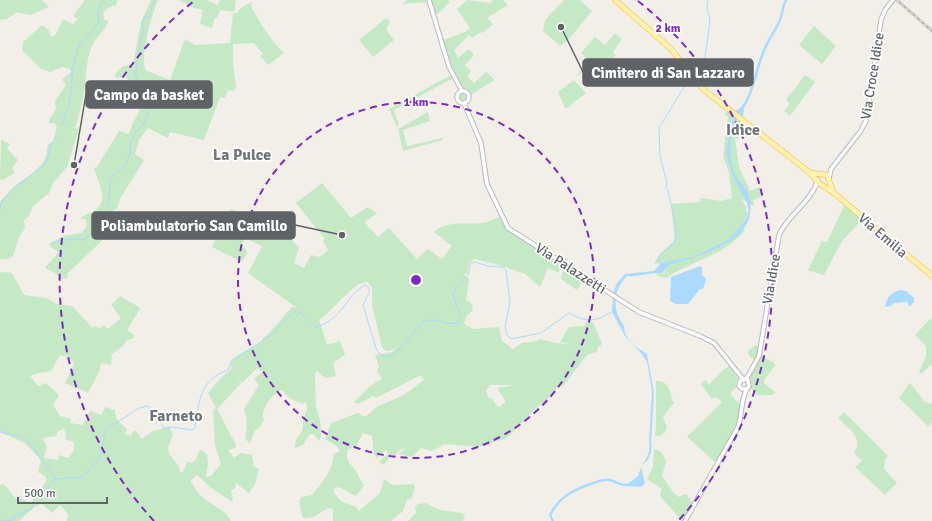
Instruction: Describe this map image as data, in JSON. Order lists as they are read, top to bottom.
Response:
{
  "streets": {
    "main road": [
      "Via Croce Idice",
      "Via Emilia",
      "Via Palazzetti",
      "Via Idice"
    ]
  },
  "crossings": [
    ["Via Croce Idice", "Via Emilia"],
    ["Via Emilia", "Via Idice"],
    ["Via Palazzetti", "Via Idice"]
  ],
  "districts": ["Idice", "La Pulce", "Farneto"],
  "places": ["Cimitero di San Lazzaro", "Campo da basket", "Poliambulatorio San Camillo"],
  "scale_bar": "500 m",
  "rings": ["2 km", "1 km"]
}
